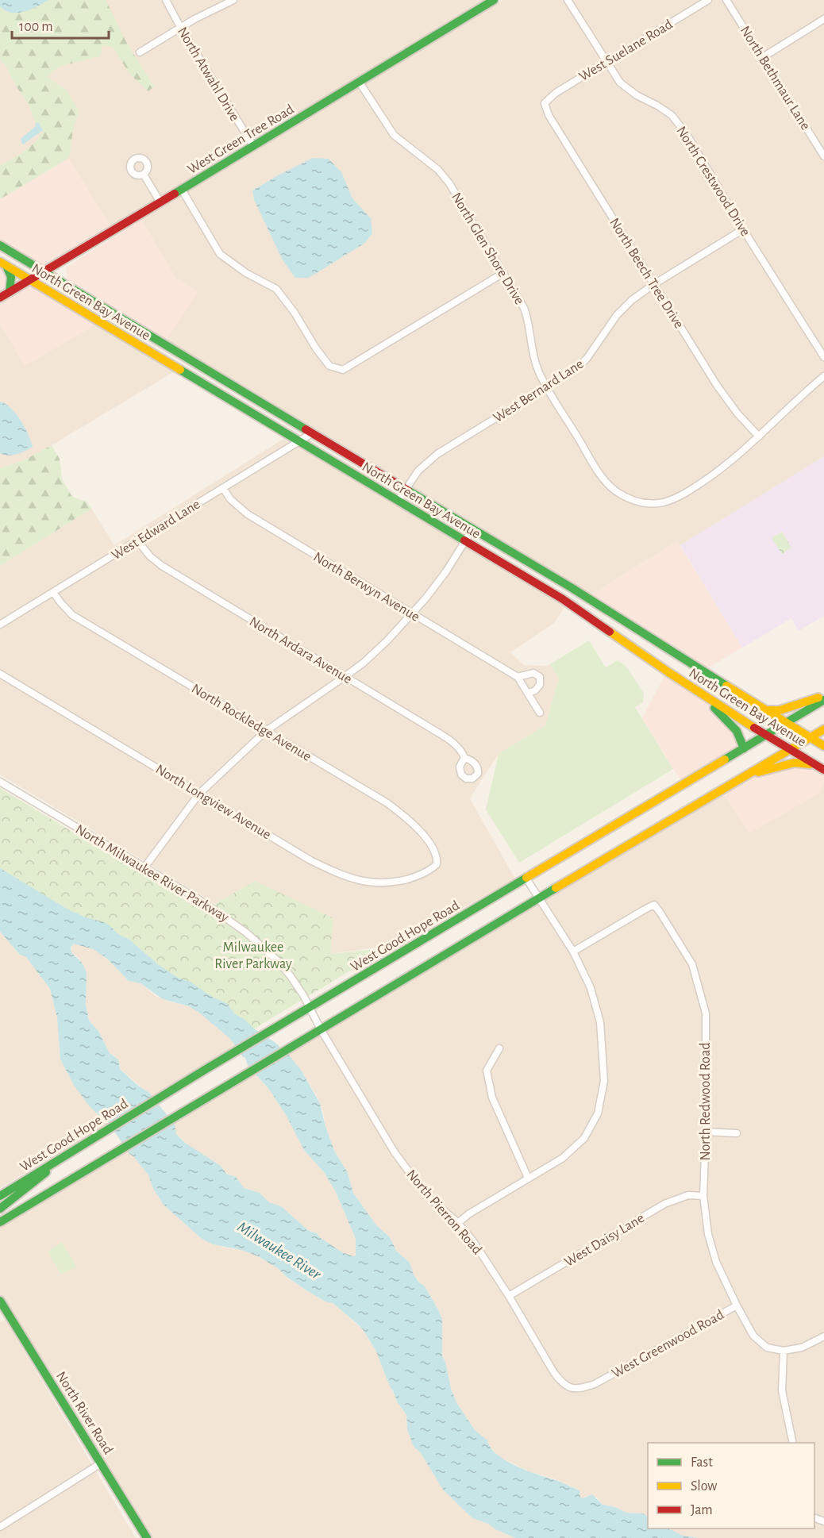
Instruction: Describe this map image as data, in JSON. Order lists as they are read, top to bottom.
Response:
{
  "streets": {
    "main road": [
      "West Green Tree Road",
      "North Green Bay Avenue",
      "West Good Hope Road",
      "North River Road"
    ],
    "street": [
      "West Suelane Road",
      "North Atwahl Drive",
      "North Bethmaur Lane",
      "North Crestwood Drive",
      "North Glen Shore Drive",
      "North Beech Tree Drive",
      "West Bernard Lane",
      "West Edward Lane",
      "North Berwyn Avenue",
      "North Ardara Avenue",
      "North Rockledge Avenue",
      "North Longview Avenue",
      "North Milwaukee River Parkway",
      "North Redwood Road",
      "North Pierron Road",
      "West Daisy Lane",
      "West Greenwood Road"
    ]
  },
  "crossings": [
    ["West Suelane Road", "North Crestwood Drive"],
    ["West Suelane Road", "North Beech Tree Drive"],
    ["North Atwahl Drive", "West Green Tree Road"],
    ["West Green Tree Road", "North Glen Shore Drive"],
    ["West Green Tree Road", "North Green Bay Avenue"],
    ["North Crestwood Drive", "West Bernard Lane"],
    ["North Glen Shore Drive", "North Beech Tree Drive"],
    ["North Glen Shore Drive", "West Bernard Lane"],
    ["North Beech Tree Drive", "West Bernard Lane"],
    ["North Green Bay Avenue", "West Bernard Lane"],
    ["North Green Bay Avenue", "West Edward Lane"],
    ["North Green Bay Avenue", "West Good Hope Road"],
    ["West Edward Lane", "North Berwyn Avenue"],
    ["West Edward Lane", "North Ardara Avenue"],
    ["West Edward Lane", "North Rockledge Avenue"],
    ["North Rockledge Avenue", "North Longview Avenue"],
    ["North Milwaukee River Parkway", "West Good Hope Road"],
    ["North Milwaukee River Parkway", "North Pierron Road"],
    ["North Redwood Road", "West Daisy Lane"],
    ["North Redwood Road", "West Greenwood Road"],
    ["North Pierron Road", "West Daisy Lane"],
    ["North Pierron Road", "West Greenwood Road"]
  ],
  "water": ["Milwaukee River"],
  "parks": ["Milwaukee River Parkway"],
  "legend": ["Fast", "Slow", "Jam"],
  "scale_bar": "100 m"
}
